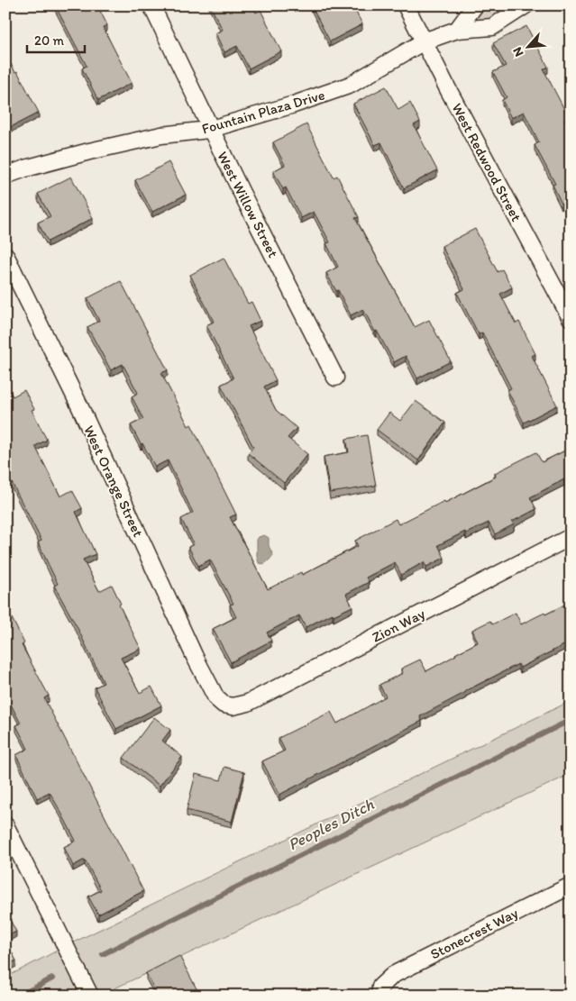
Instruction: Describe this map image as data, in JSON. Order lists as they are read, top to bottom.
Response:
{
  "streets": {
    "street": [
      "Fountain Plaza Drive",
      "West Redwood Street",
      "West Willow Street",
      "West Orange Street",
      "Zion Way",
      "Stonecrest Way"
    ]
  },
  "crossings": [
    ["Fountain Plaza Drive", "West Redwood Street"],
    ["Fountain Plaza Drive", "West Willow Street"],
    ["West Orange Street", "Zion Way"]
  ],
  "water": ["Peoples Ditch"],
  "scale_bar": "20 m",
  "north": "bottom left"
}
